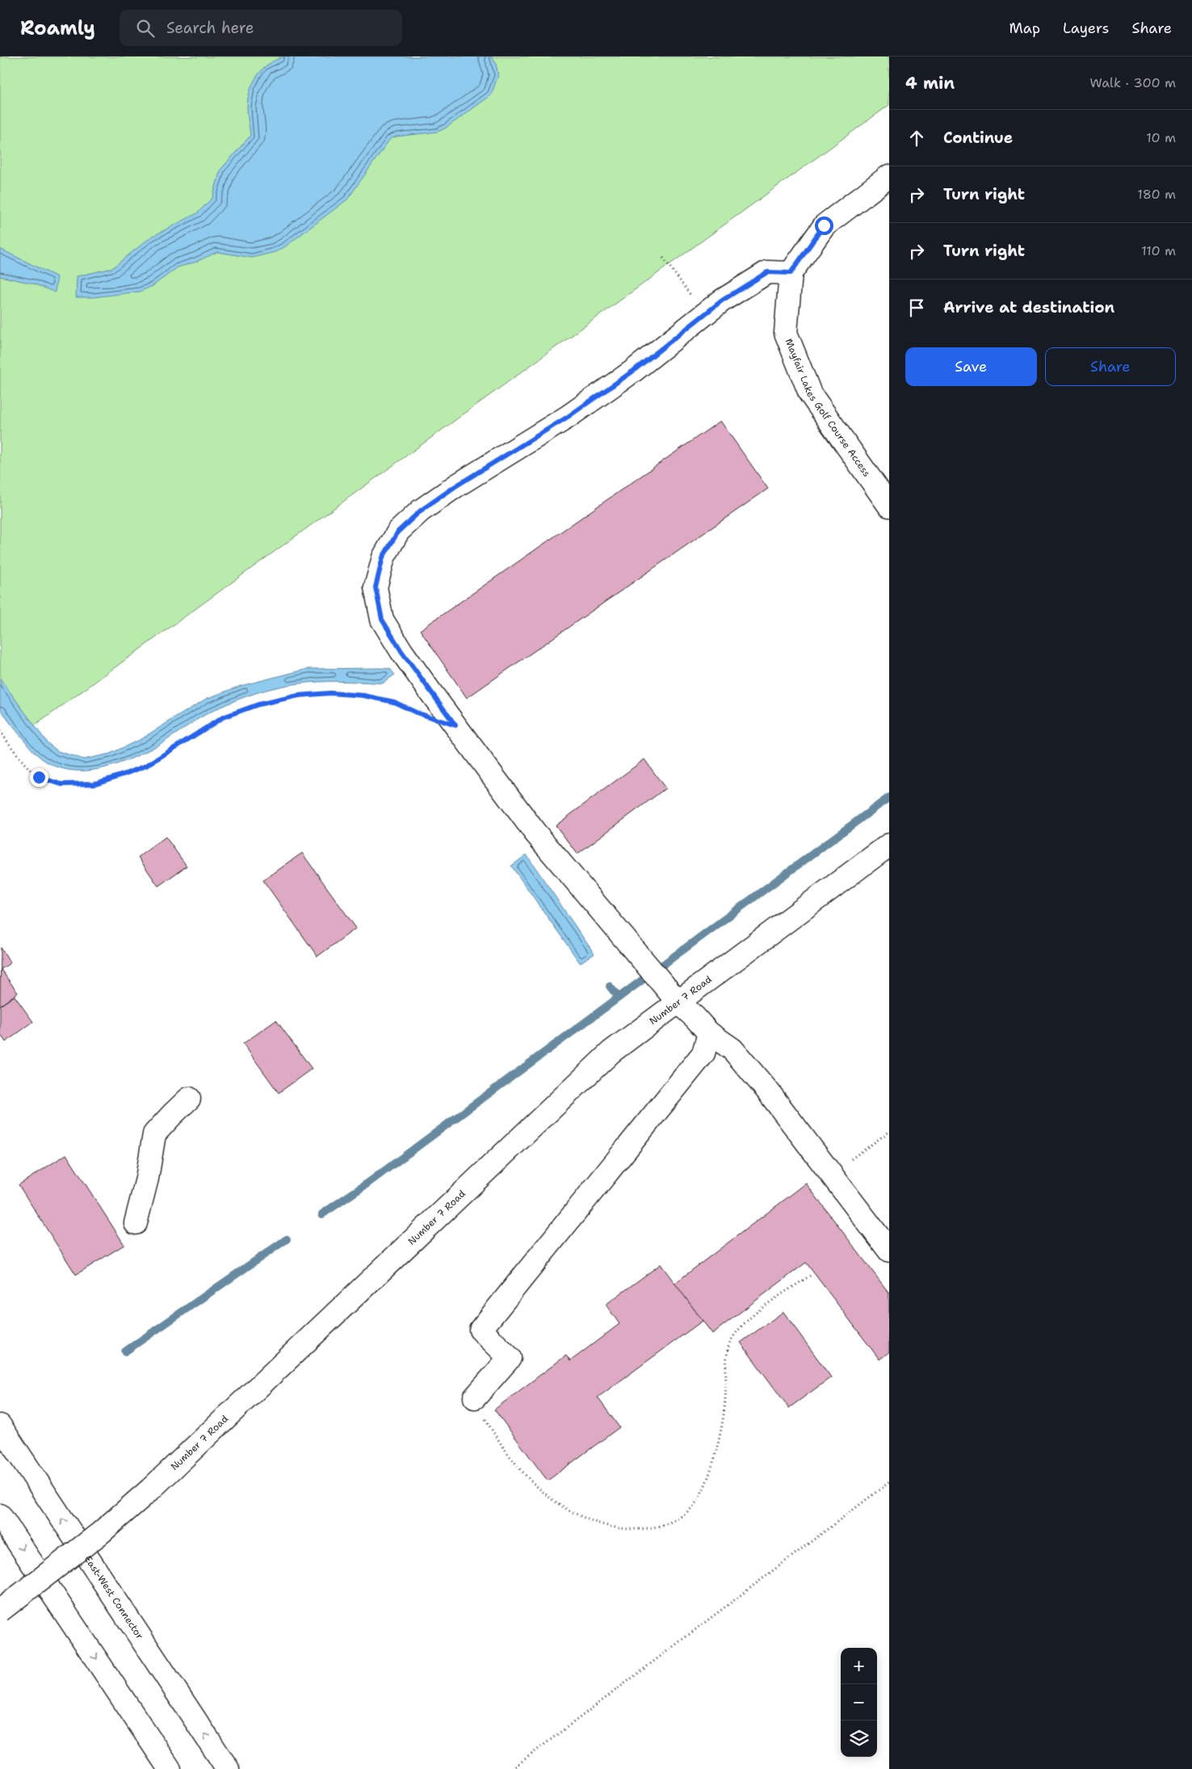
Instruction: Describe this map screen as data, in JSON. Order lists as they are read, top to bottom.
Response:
{
  "streets": {
    "main road": ["Mayfair Lakes Golf Course Access", "Number 7 Road", "East-West Connector"]
  },
  "page": {
    "header": "Roamly",
    "search": "Search here",
    "nav": ["Map", "Layers", "Share"],
    "heading": ["4 min", "Walk · 300 m"],
    "list": [
      ["Continue", "10 m"],
      ["Turn right", "180 m"],
      ["Turn right", "110 m"],
      "Arrive at destination"
    ],
    "buttons": ["Save", "Share"],
    "map_buttons": ["+", "−"]
  }
}
